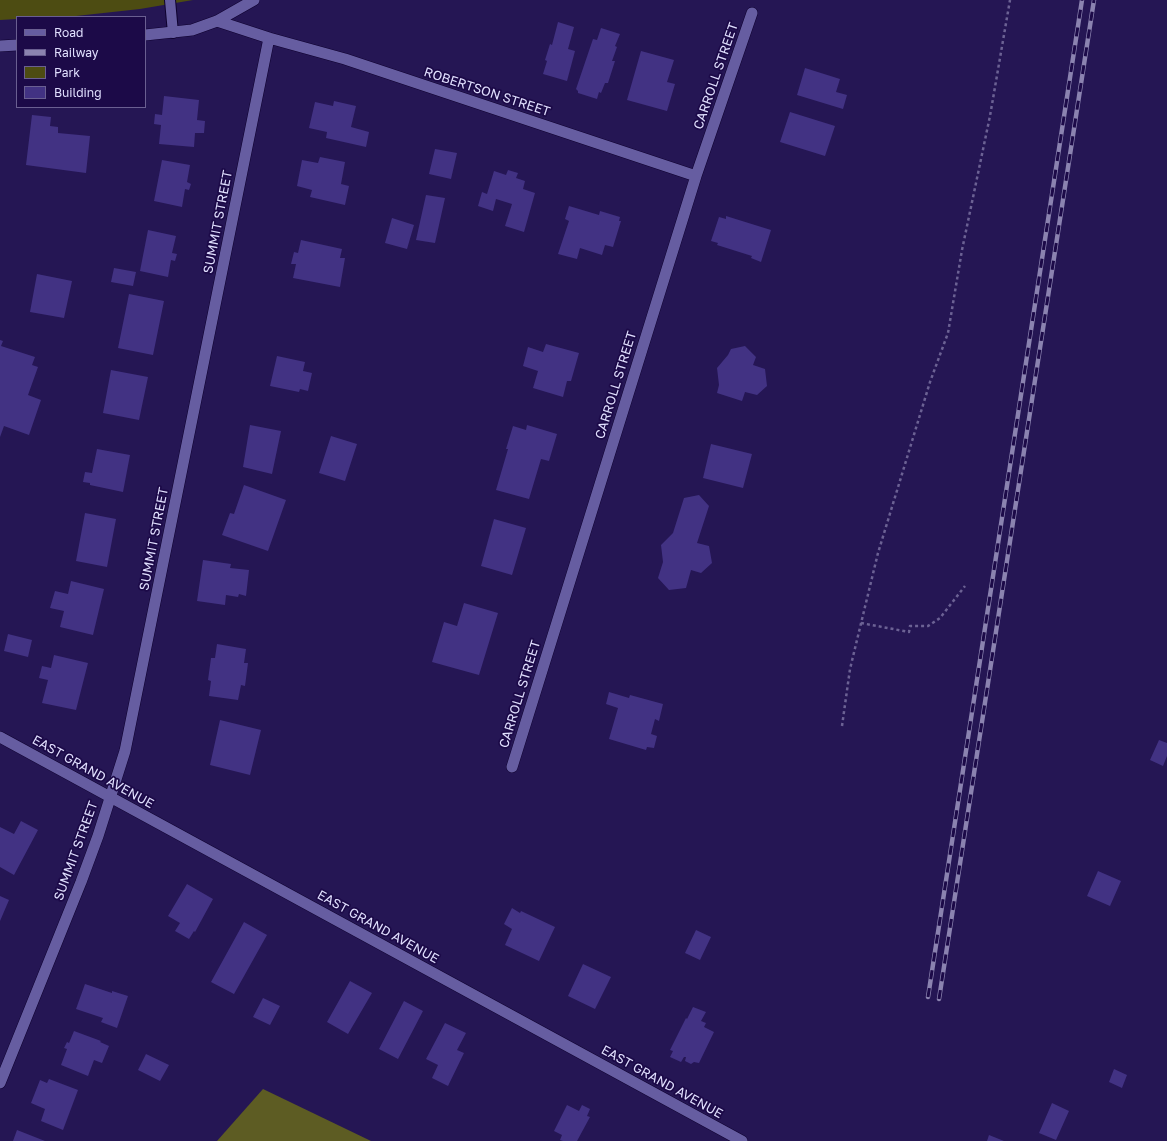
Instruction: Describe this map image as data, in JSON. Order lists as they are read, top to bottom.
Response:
{
  "streets": {
    "street": [
      "CARROLL STREET",
      "ROBERTSON STREET",
      "SUMMIT STREET",
      "EAST GRAND AVENUE"
    ]
  },
  "crossings": [
    ["CARROLL STREET", "ROBERTSON STREET"],
    ["ROBERTSON STREET", "SUMMIT STREET"],
    ["SUMMIT STREET", "EAST GRAND AVENUE"]
  ],
  "legend": [
    "Road",
    "Railway",
    "Park",
    "Building"
  ]
}
